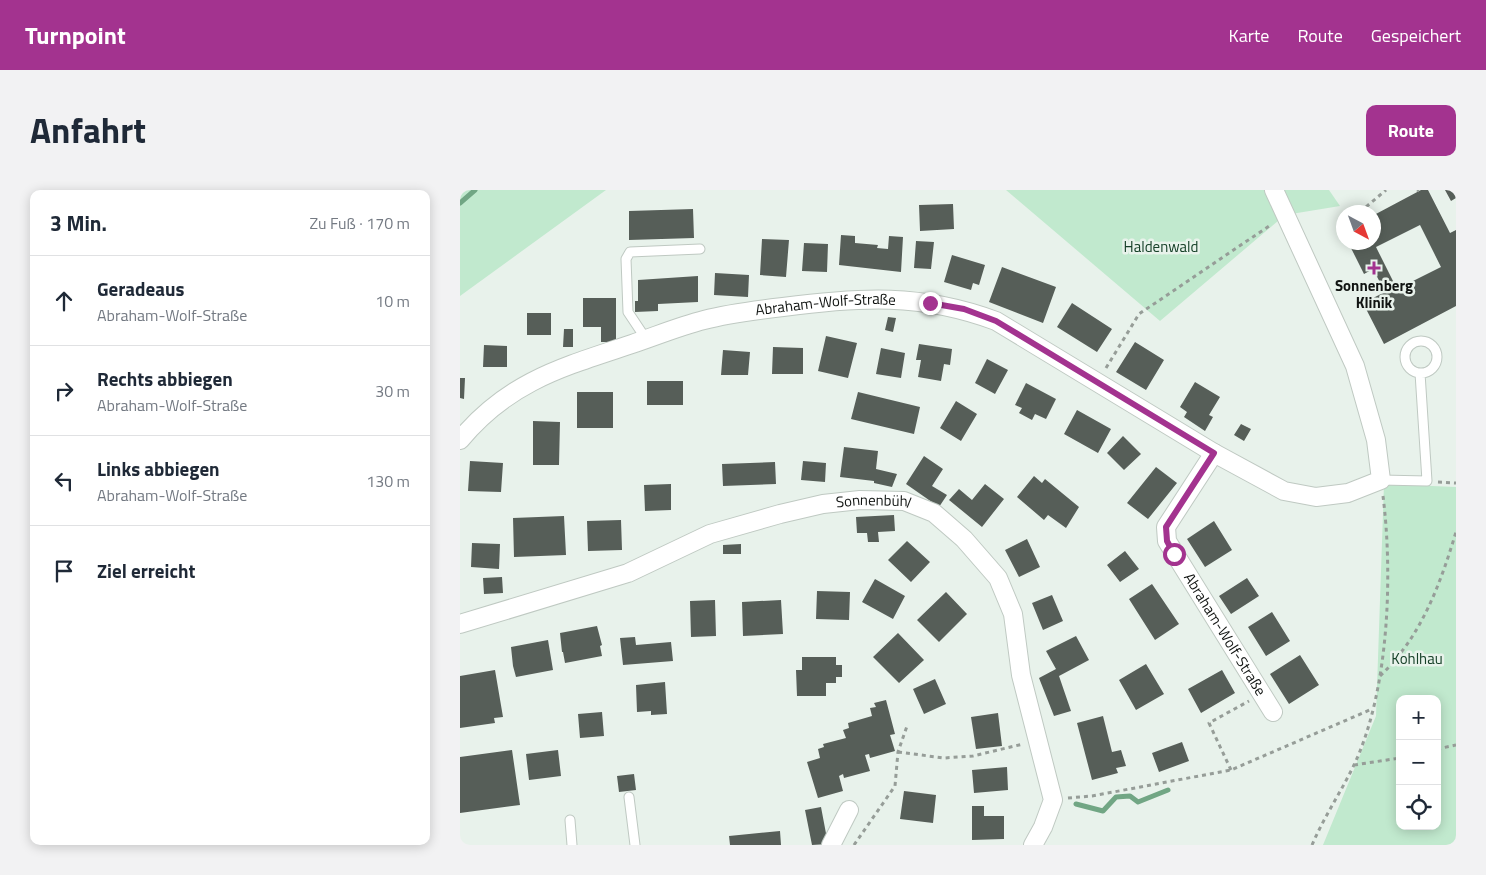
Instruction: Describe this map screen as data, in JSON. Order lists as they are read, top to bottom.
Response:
{
  "streets": {
    "street": ["Abraham-Wolf-Straße", "Sonnenbühl"]
  },
  "parks": ["Haldenwald", "Kohlhau"],
  "places": {
    "health": ["Sonnenberg Klinik"]
  },
  "north": "bottom right",
  "page": {
    "header": "Turnpoint",
    "nav": ["Karte", "Route", "Gespeichert"],
    "title": "Anfahrt",
    "buttons": "Route",
    "heading": ["3 Min.", "Zu Fuß · 170 m"],
    "list": [
      ["Geradeaus", "Abraham-Wolf-Straße", "10 m"],
      ["Rechts abbiegen", "Abraham-Wolf-Straße", "30 m"],
      ["Links abbiegen", "Abraham-Wolf-Straße", "130 m"],
      "Ziel erreicht"
    ],
    "map_buttons": ["+", "−"]
  }
}
